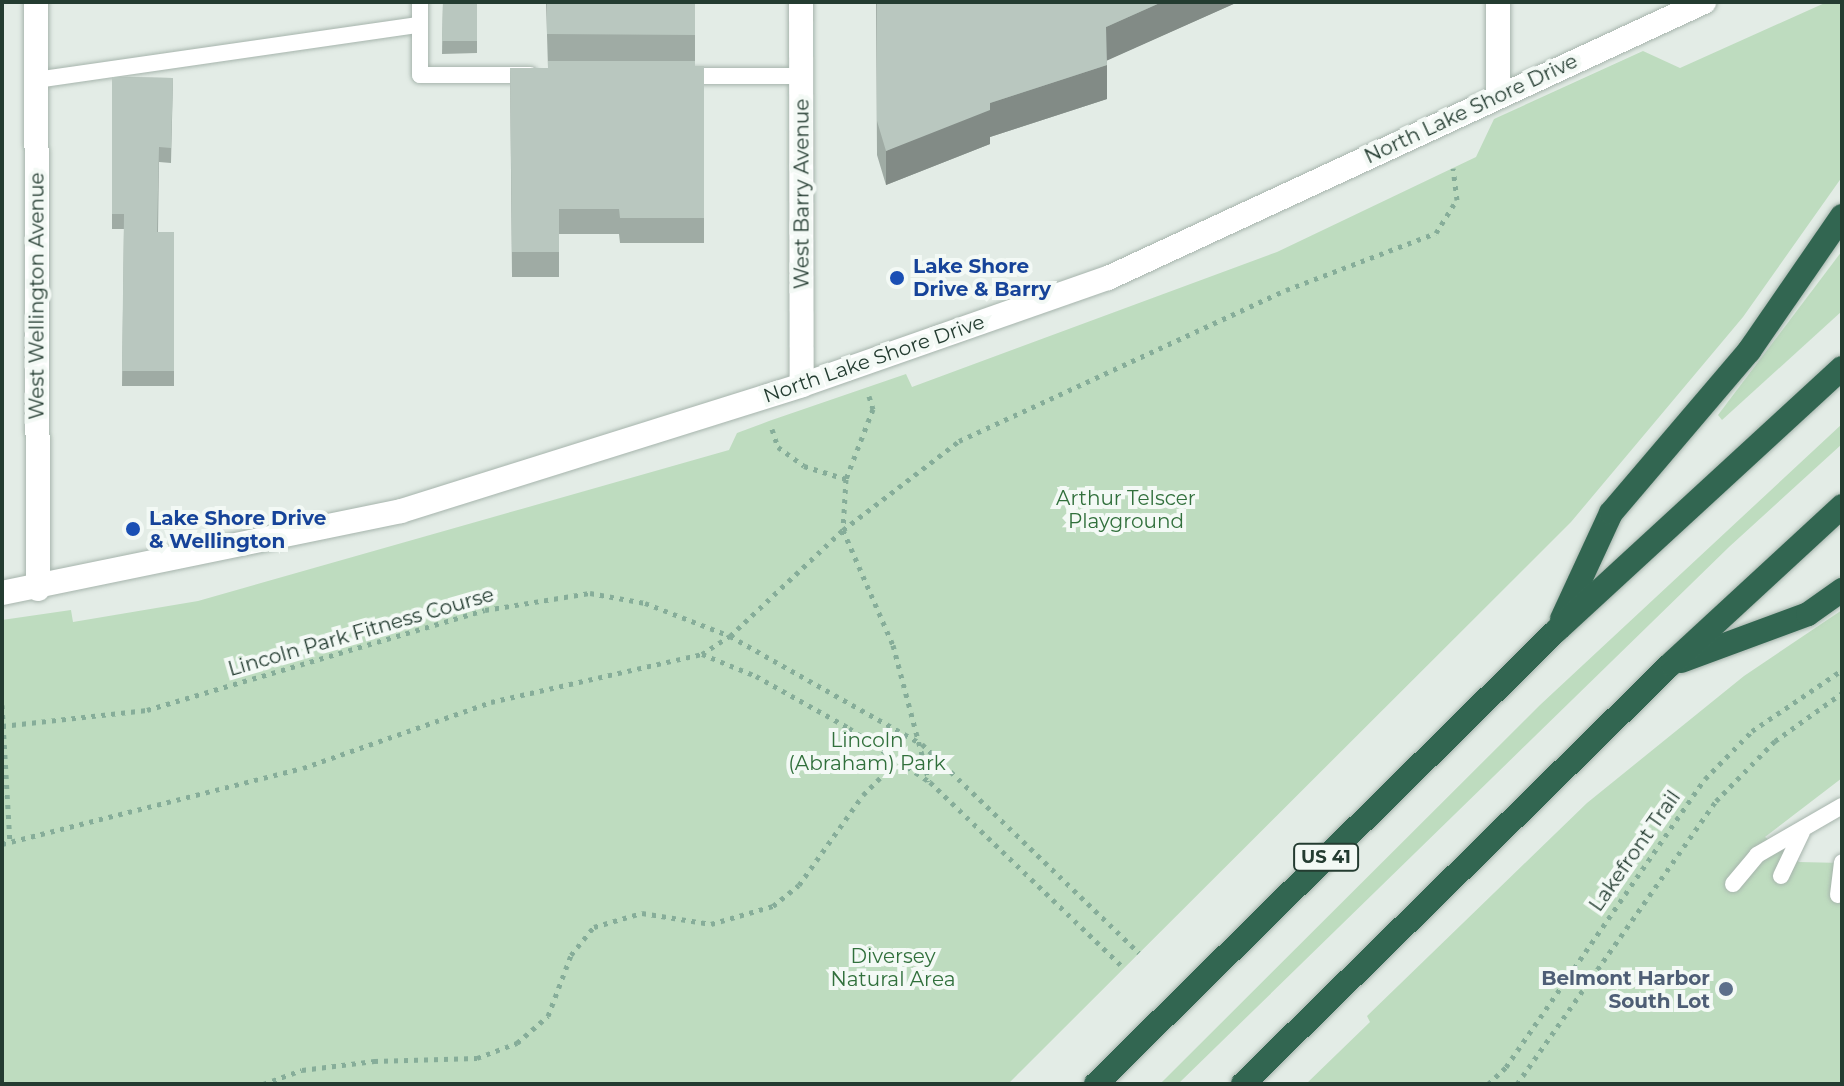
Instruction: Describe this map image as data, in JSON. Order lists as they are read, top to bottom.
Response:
{
  "streets": {
    "highway": ["US 41"],
    "street": ["North Lake Shore Drive", "West Barry Avenue", "West Wellington Avenue"],
    "path": ["Lincoln Park Fitness Course", "Lakefront Trail"]
  },
  "crossings": [
    ["North Lake Shore Drive", "West Barry Avenue"],
    ["North Lake Shore Drive", "West Wellington Avenue"]
  ],
  "parks": ["Arthur Telscer Playground", "Lincoln (Abraham) Park", "Diversey Natural Area"],
  "places": ["Lake Shore Drive & Barry", "Lake Shore Drive & Wellington", "Belmont Harbor South Lot"]
}
